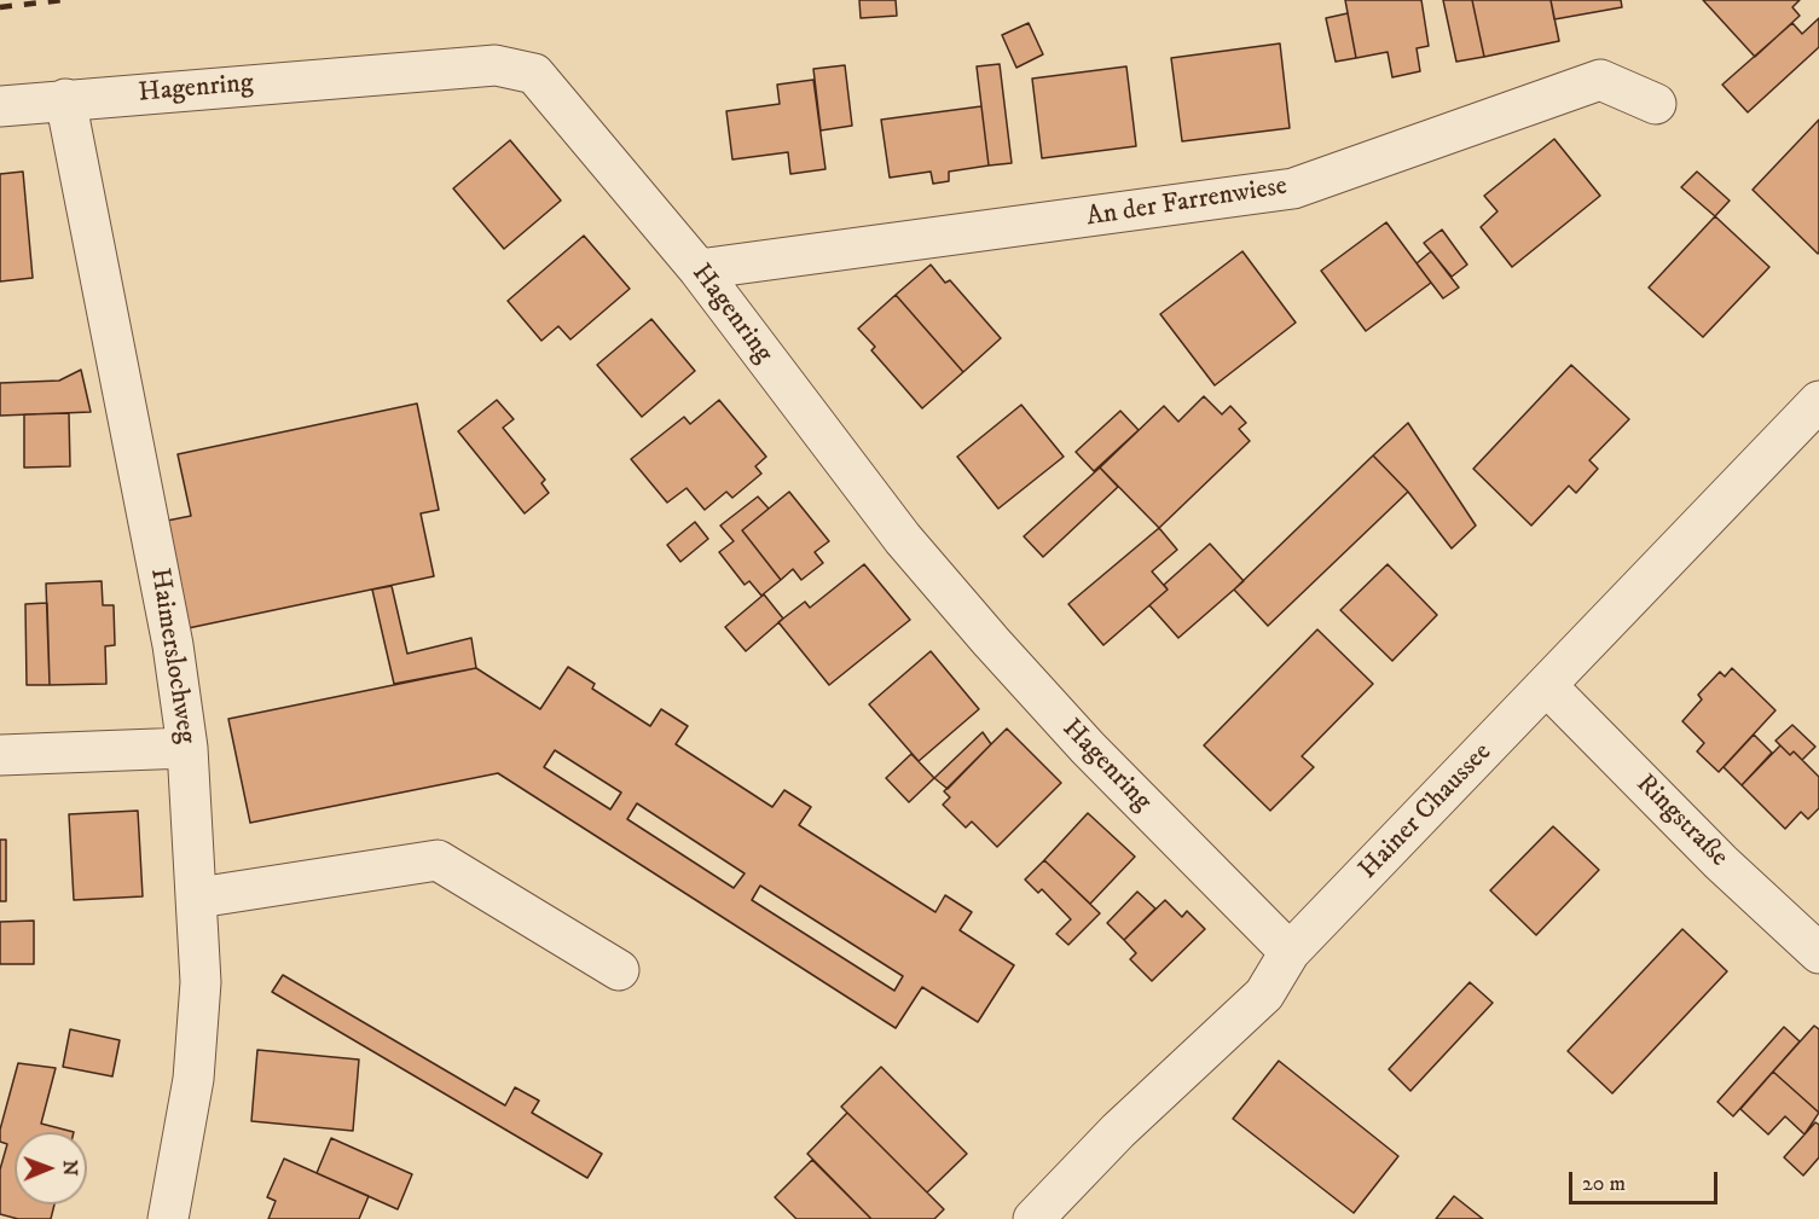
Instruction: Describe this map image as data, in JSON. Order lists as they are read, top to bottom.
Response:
{
  "streets": {
    "street": [
      "Hagenring",
      "An der Farrenwiese",
      "Haimerslochweg",
      "Hainer Chaussee",
      "Ringstraße"
    ]
  },
  "crossings": [
    ["Hagenring", "An der Farrenwiese"],
    ["Hagenring", "Haimerslochweg"],
    ["Hagenring", "Hainer Chaussee"],
    ["Hainer Chaussee", "Ringstraße"]
  ],
  "scale_bar": "20 m",
  "north": "right"
}
